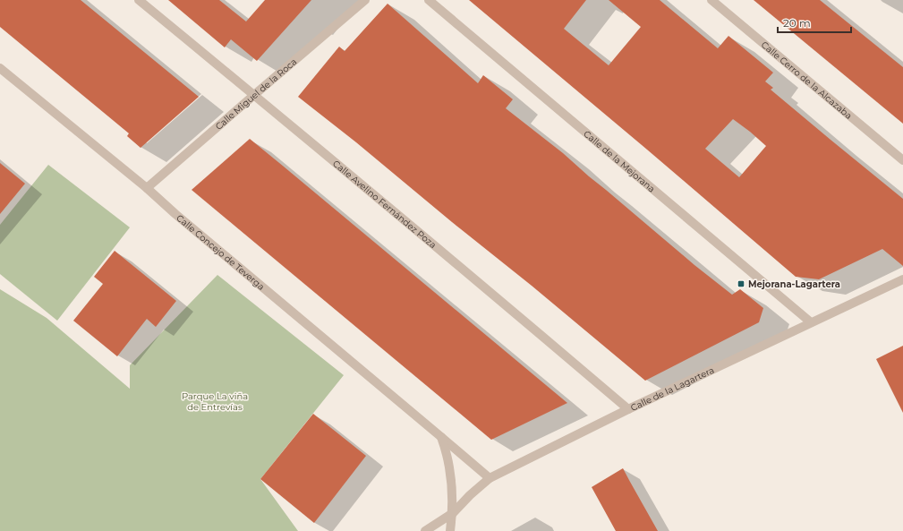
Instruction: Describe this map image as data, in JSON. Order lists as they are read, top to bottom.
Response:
{
  "streets": {
    "street": [
      "Calle Cerro de la Alcazaba",
      "Calle Miguel de la Roca",
      "Calle de la Mejorana",
      "Calle Avelino Fernández Poza",
      "Calle Concejo de Teverga",
      "Calle de la Lagartera"
    ]
  },
  "crossings": [
    ["Calle Miguel de la Roca", "Calle Avelino Fernández Poza"],
    ["Calle Miguel de la Roca", "Calle Concejo de Teverga"],
    ["Calle de la Mejorana", "Calle de la Lagartera"],
    ["Calle Avelino Fernández Poza", "Calle de la Lagartera"],
    ["Calle Concejo de Teverga", "Calle de la Lagartera"]
  ],
  "parks": ["Parque La viña de Entrevías"],
  "places": {
    "transit": ["Mejorana-Lagartera"]
  },
  "scale_bar": "20 m"
}
